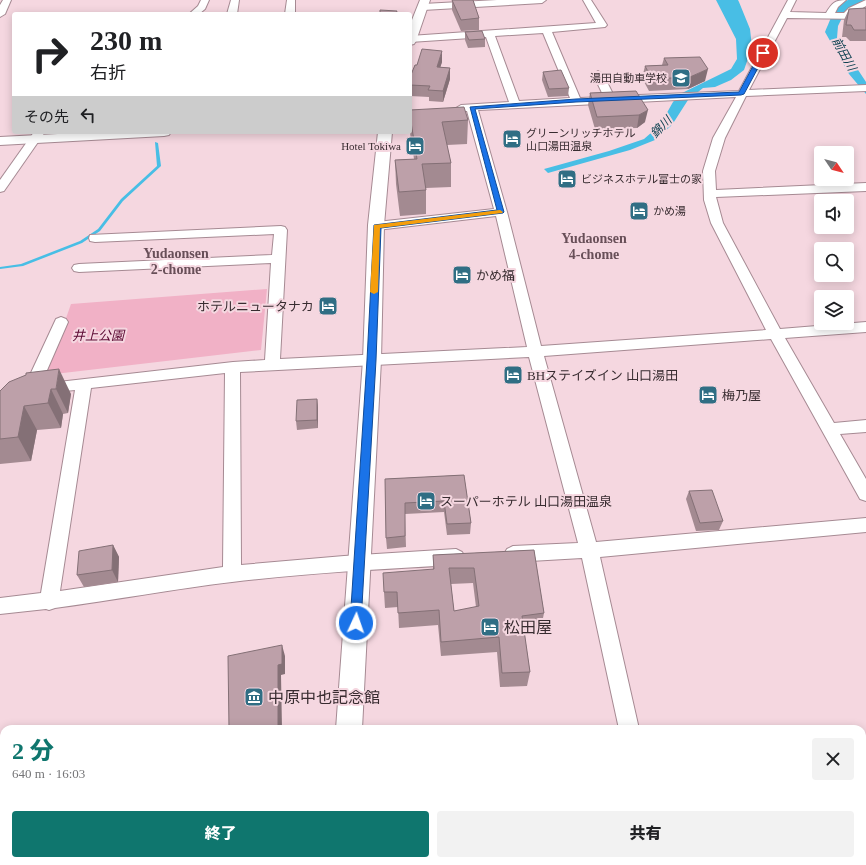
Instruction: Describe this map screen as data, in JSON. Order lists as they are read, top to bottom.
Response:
{
  "districts": ["Yudaonsen 4-chome", "Yudaonsen 2-chome"],
  "water": ["前田川", "錦川"],
  "parks": ["井上公園"],
  "places": {
    "school or university": ["湯田自動車学校"],
    "hotel": [
      "グリーンリッチホテル 山口湯田温泉",
      "Hotel Tokiwa",
      "ビジネスホテル富士の家",
      "かめ湯",
      "かめ福",
      "ホテルニュータナカ",
      "BHステイズイン 山口湯田",
      "梅乃屋",
      "スーパーホテル 山口湯田温泉",
      "松田屋"
    ],
    "museum": ["中原中也記念館"]
  },
  "north": "bottom right",
  "page": {
    "turn": ["230 m", "右折"],
    "then": "その先",
    "heading": ["2 分", "640 m · 16:03"],
    "buttons": ["終了", "共有"]
  }
}
